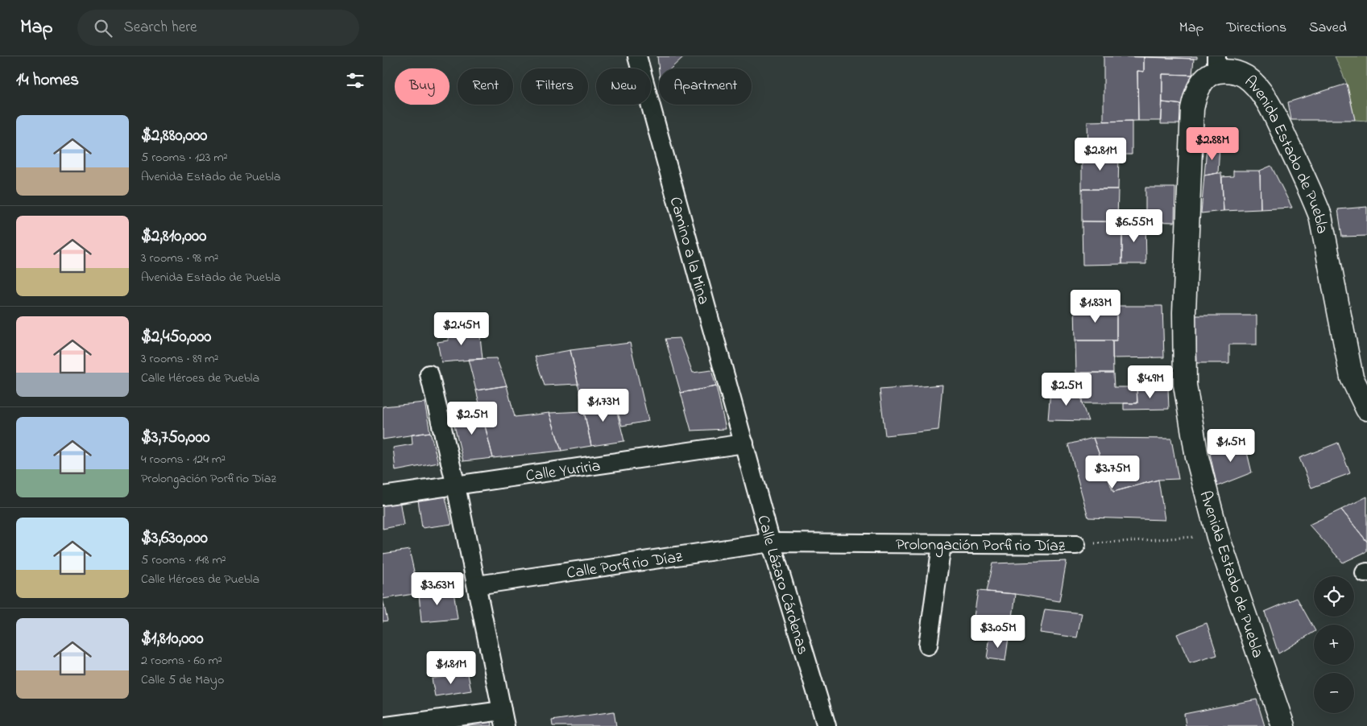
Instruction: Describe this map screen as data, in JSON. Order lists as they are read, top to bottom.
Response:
{
  "streets": {
    "street": [
      "Avenida Estado de Puebla",
      "Camino a la Mina",
      "Calle Yuriria",
      "Prolongación Porfirio Díaz",
      "Calle Porfirio Díaz",
      "Calle Lázaro Cárdenas"
    ]
  },
  "crossings": [
    ["Camino a la Mina", "Calle Yuriria"],
    ["Camino a la Mina", "Calle Lázaro Cárdenas"],
    ["Calle Yuriria", "Calle Lázaro Cárdenas"],
    ["Prolongación Porfirio Díaz", "Calle Porfirio Díaz"],
    ["Prolongación Porfirio Díaz", "Calle Lázaro Cárdenas"],
    ["Calle Porfirio Díaz", "Calle Lázaro Cárdenas"]
  ],
  "page": {
    "header": "Map",
    "search": "Search here",
    "nav": ["Map", "Directions", "Saved"],
    "heading": "14 homes",
    "chip": [
      "Buy",
      "Rent",
      "Filters",
      "New",
      "Apartment"
    ],
    "list": [
      {
        "name": "$2,880,000",
        "note": "5 rooms · 123 m² · Avenida Estado de Puebla"
      },
      {
        "name": "$2,810,000",
        "note": "3 rooms · 98 m² · Avenida Estado de Puebla"
      },
      {
        "name": "$2,450,000",
        "note": "3 rooms · 89 m² · Calle Héroes de Puebla"
      },
      {
        "name": "$3,750,000",
        "note": "4 rooms · 124 m² · Prolongación Porfirio Díaz"
      },
      {
        "name": "$3,630,000",
        "note": "5 rooms · 148 m² · Calle Héroes de Puebla"
      },
      {
        "name": "$1,810,000",
        "note": "2 rooms · 60 m² · Calle 5 de Mayo"
      }
    ],
    "price": [
      "$2.88M",
      "$2.81M",
      "$6.55M",
      "$1.83M",
      "$2.45M",
      "$4.9M",
      "$2.5M",
      "$1.73M",
      "$2.5M",
      "$1.5M",
      "$3.75M",
      "$3.63M",
      "$3.05M",
      "$1.81M"
    ],
    "map_buttons": ["+", "−"]
  }
}
